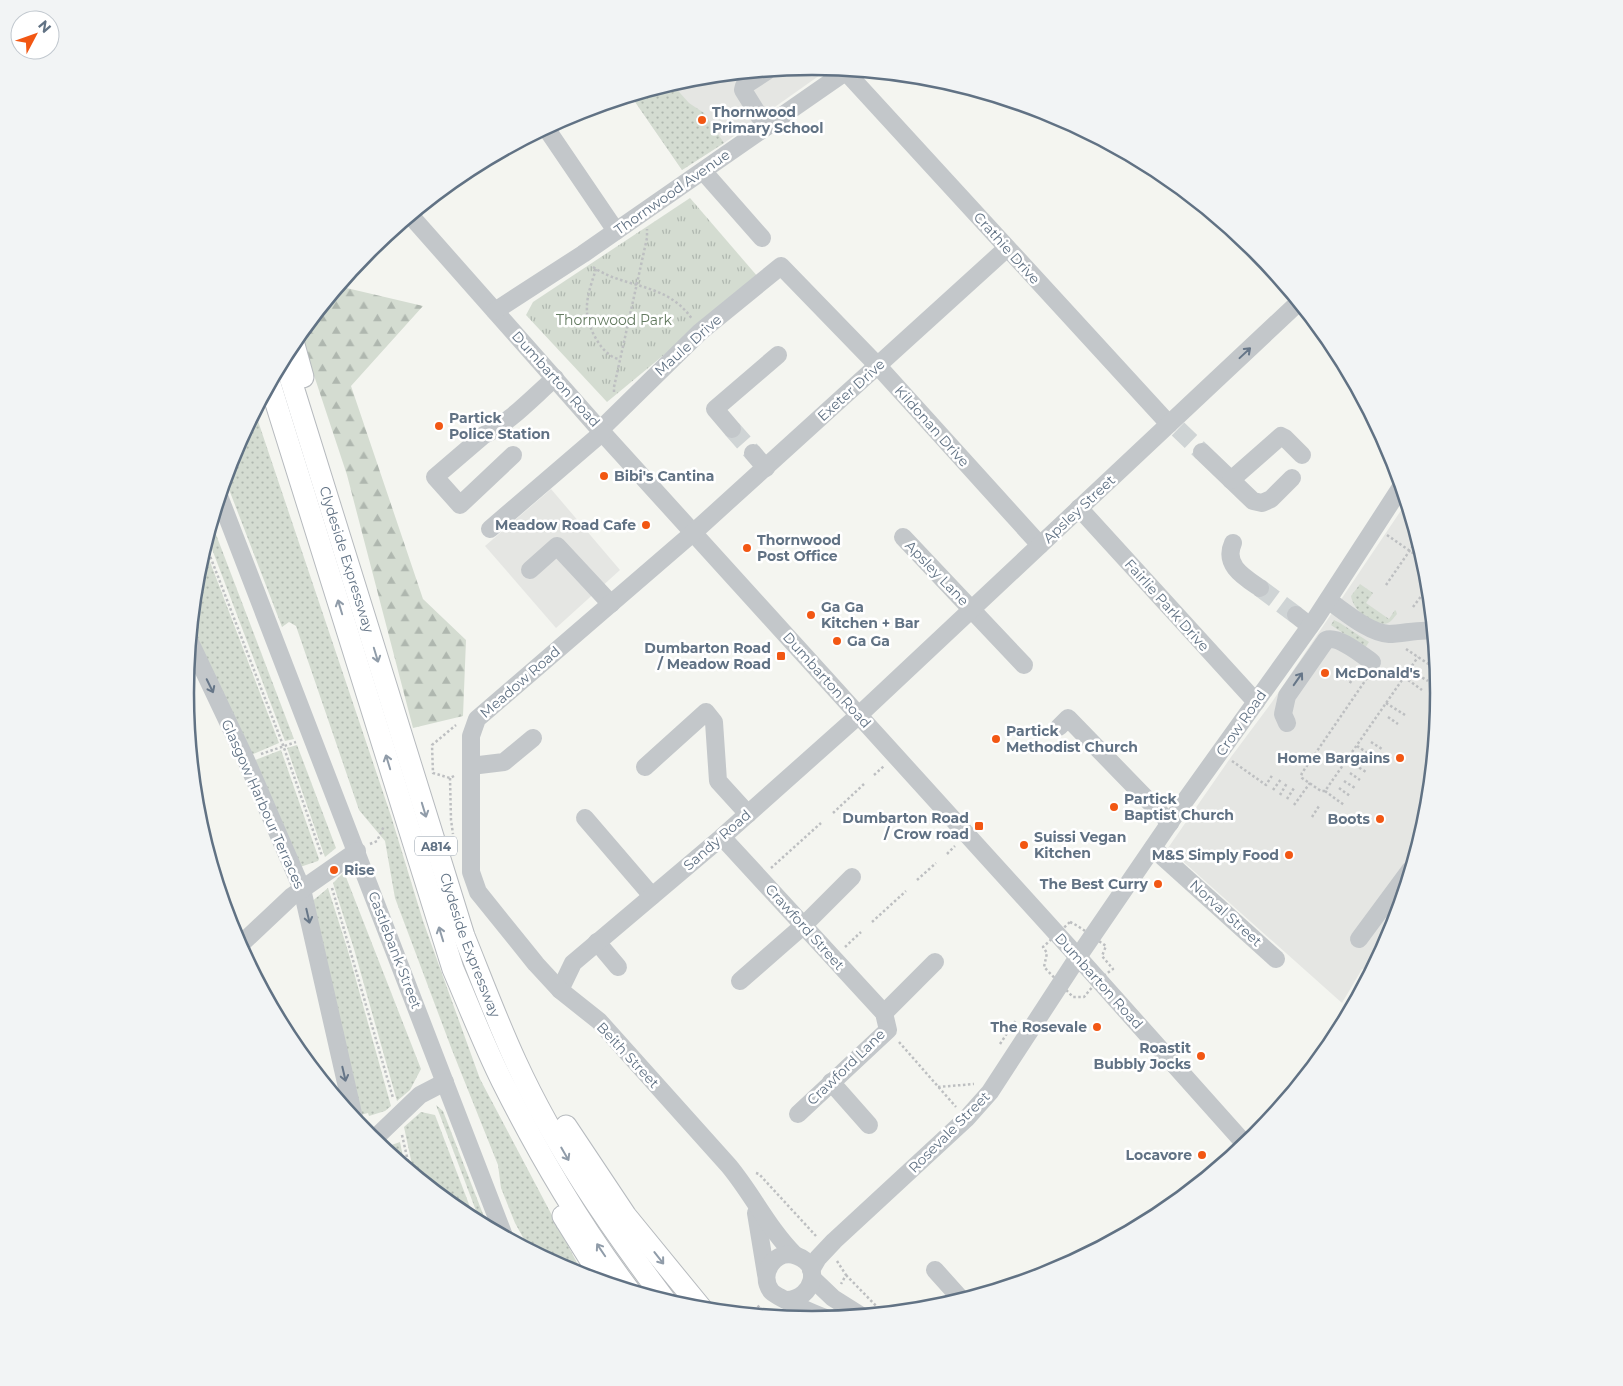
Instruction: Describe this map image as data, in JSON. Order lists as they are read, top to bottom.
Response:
{
  "streets": {
    "main road": ["Clydeside Expressway", "A814"],
    "street": [
      "Thornwood Avenue",
      "Crathie Drive",
      "Maule Drive",
      "Dumbarton Road",
      "Exeter Drive",
      "Kildonan Drive",
      "Apsley Street",
      "Apsley Lane",
      "Fairlie Park Drive",
      "Meadow Road",
      "Crow Road",
      "Glasgow Harbour Terraces",
      "Sandy Road",
      "Norval Street",
      "Crawford Street",
      "Castlebank Street",
      "Beith Street",
      "Crawford Lane",
      "Rosevale Street"
    ]
  },
  "crossings": [
    ["Thornwood Avenue", "Dumbarton Road"],
    ["Crathie Drive", "Exeter Drive"],
    ["Crathie Drive", "Apsley Street"],
    ["Maule Drive", "Dumbarton Road"],
    ["Maule Drive", "Kildonan Drive"],
    ["Dumbarton Road", "Exeter Drive"],
    ["Dumbarton Road", "Apsley Street"],
    ["Dumbarton Road", "Meadow Road"],
    ["Dumbarton Road", "Crow Road"],
    ["Dumbarton Road", "Sandy Road"],
    ["Dumbarton Road", "Rosevale Street"],
    ["Exeter Drive", "Kildonan Drive"],
    ["Exeter Drive", "Meadow Road"],
    ["Kildonan Drive", "Apsley Street"],
    ["Apsley Street", "Apsley Lane"],
    ["Apsley Street", "Fairlie Park Drive"],
    ["Apsley Street", "Sandy Road"],
    ["Fairlie Park Drive", "Crow Road"],
    ["Meadow Road", "Beith Street"],
    ["Crow Road", "Norval Street"],
    ["Crow Road", "Rosevale Street"],
    ["Sandy Road", "Crawford Street"],
    ["Sandy Road", "Beith Street"],
    ["Crawford Street", "Crawford Lane"],
    ["Beith Street", "Rosevale Street"]
  ],
  "one_way": ["Glasgow Harbour Terraces"],
  "parks": ["Thornwood Park"],
  "places": {
    "other": [
      "Thornwood Primary School",
      "Partick Police Station",
      "Bibi's Cantina",
      "Meadow Road Cafe",
      "Thornwood Post Office",
      "Ga Ga Kitchen + Bar",
      "Ga Ga",
      "McDonald's",
      "Partick Methodist Church",
      "Home Bargains",
      "Partick Baptist Church",
      "Boots",
      "Suissi Vegan Kitchen",
      "M&S Simply Food",
      "Rise",
      "The Best Curry",
      "The Rosevale",
      "Roastit Bubbly Jocks",
      "Locavore"
    ],
    "transit": ["Dumbarton Road / Meadow Road", "Dumbarton Road / Crow road"]
  },
  "north": "top right"
}
